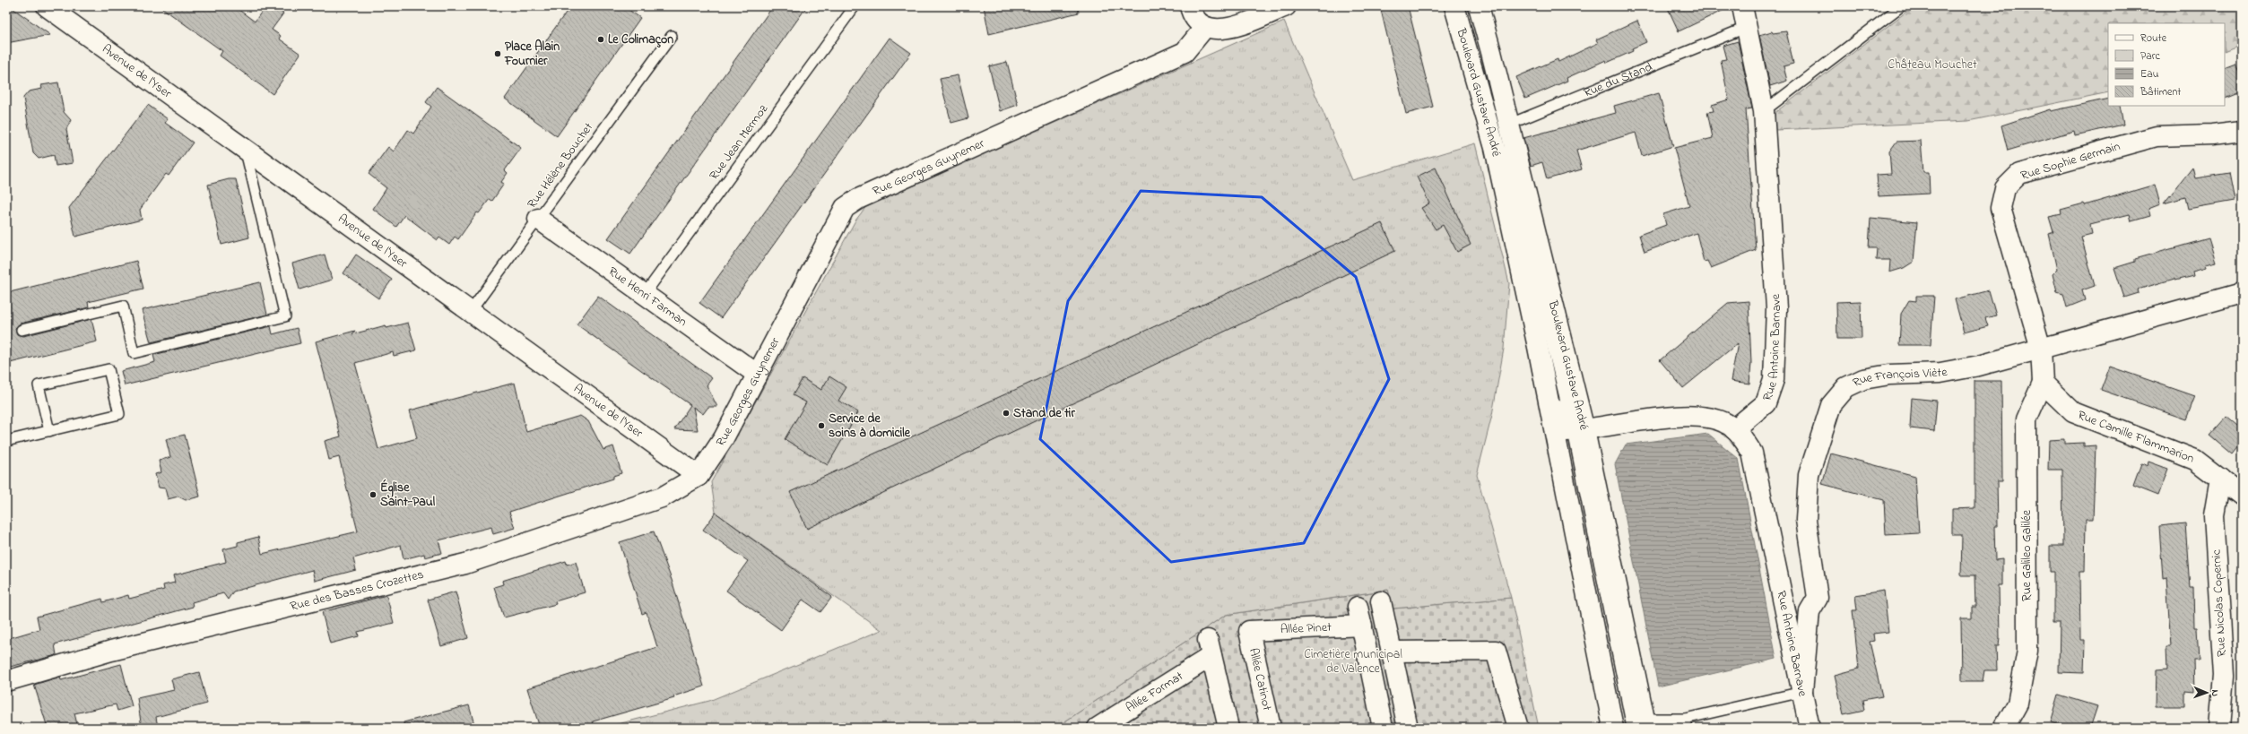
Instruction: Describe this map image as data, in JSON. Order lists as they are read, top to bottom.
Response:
{
  "streets": {
    "street": [
      "Avenue de l'Yser",
      "Boulevard Gustave André",
      "Rue Sophie Germain",
      "Rue Georges Guynemer",
      "Rue Henri Farman",
      "Rue Antoine Barnave",
      "Rue François Viète",
      "Rue Camille Flammarion",
      "Rue Galileo Galilée",
      "Rue des Basses Crozettes",
      "Rue Nicolas Copernic",
      "Allée Pinet",
      "Allée Catinot",
      "Allée Format"
    ],
    "lane": ["Rue du Stand", "Rue Jean Mermoz", "Rue Hélène Bouchet"]
  },
  "crossings": [
    ["Avenue de l'Yser", "Rue Hélène Bouchet"],
    ["Avenue de l'Yser", "Rue Georges Guynemer"],
    ["Avenue de l'Yser", "Rue des Basses Crozettes"],
    ["Rue du Stand", "Boulevard Gustave André"],
    ["Rue du Stand", "Rue Antoine Barnave"],
    ["Rue Jean Mermoz", "Rue Henri Farman"],
    ["Rue Sophie Germain", "Rue François Viète"],
    ["Rue Hélène Bouchet", "Rue Henri Farman"],
    ["Rue Georges Guynemer", "Rue Henri Farman"],
    ["Rue Georges Guynemer", "Rue des Basses Crozettes"],
    ["Rue Antoine Barnave", "Rue François Viète"],
    ["Rue Camille Flammarion", "Rue Galileo Galilée"],
    ["Rue Camille Flammarion", "Rue Nicolas Copernic"],
    ["Allée Pinet", "Allée Catinot"]
  ],
  "parks": ["Château Mouchet", "Cimetière municipal de Valence"],
  "places": [
    "Le Colimaçon",
    "Place Alain Fournier",
    "Stand de tir",
    "Service de soins à domicile",
    "Église Saint-Paul"
  ],
  "legend": [
    "Route",
    "Parc",
    "Eau",
    "Bâtiment"
  ],
  "north": "right"
}
